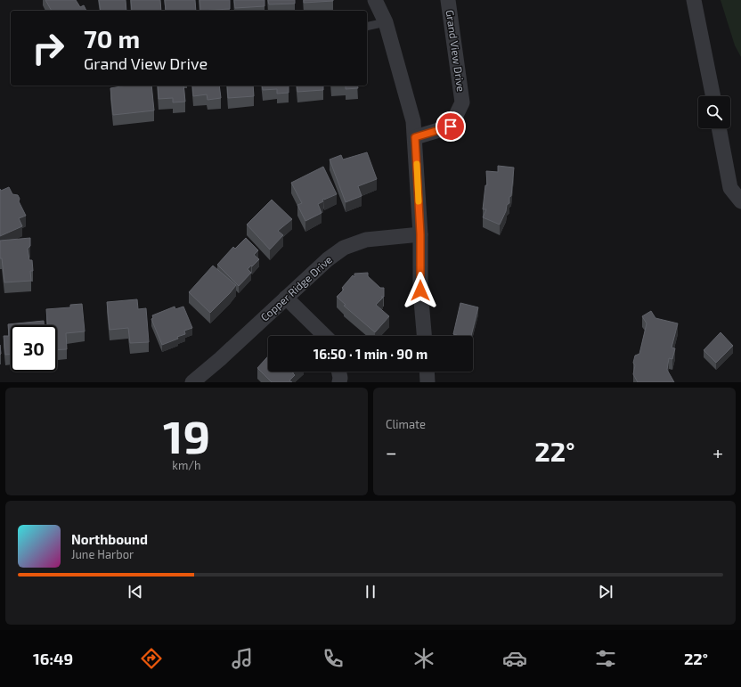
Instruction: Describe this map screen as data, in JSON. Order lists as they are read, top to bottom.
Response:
{
  "streets": {
    "street": ["Grand View Drive", "Copper Ridge Drive"]
  },
  "page": {
    "turn": ["70 m", "Grand View Drive"],
    "limit": "30",
    "trip": "16:50 · 1 min · 90 m",
    "tile": [
      ["19", "km/h"],
      "Climate"
    ],
    "heat": ["−", "22°", "+"],
    "song": ["Northbound", "June Harbor"],
    "tabs": ["16:49", "22°"]
  }
}
